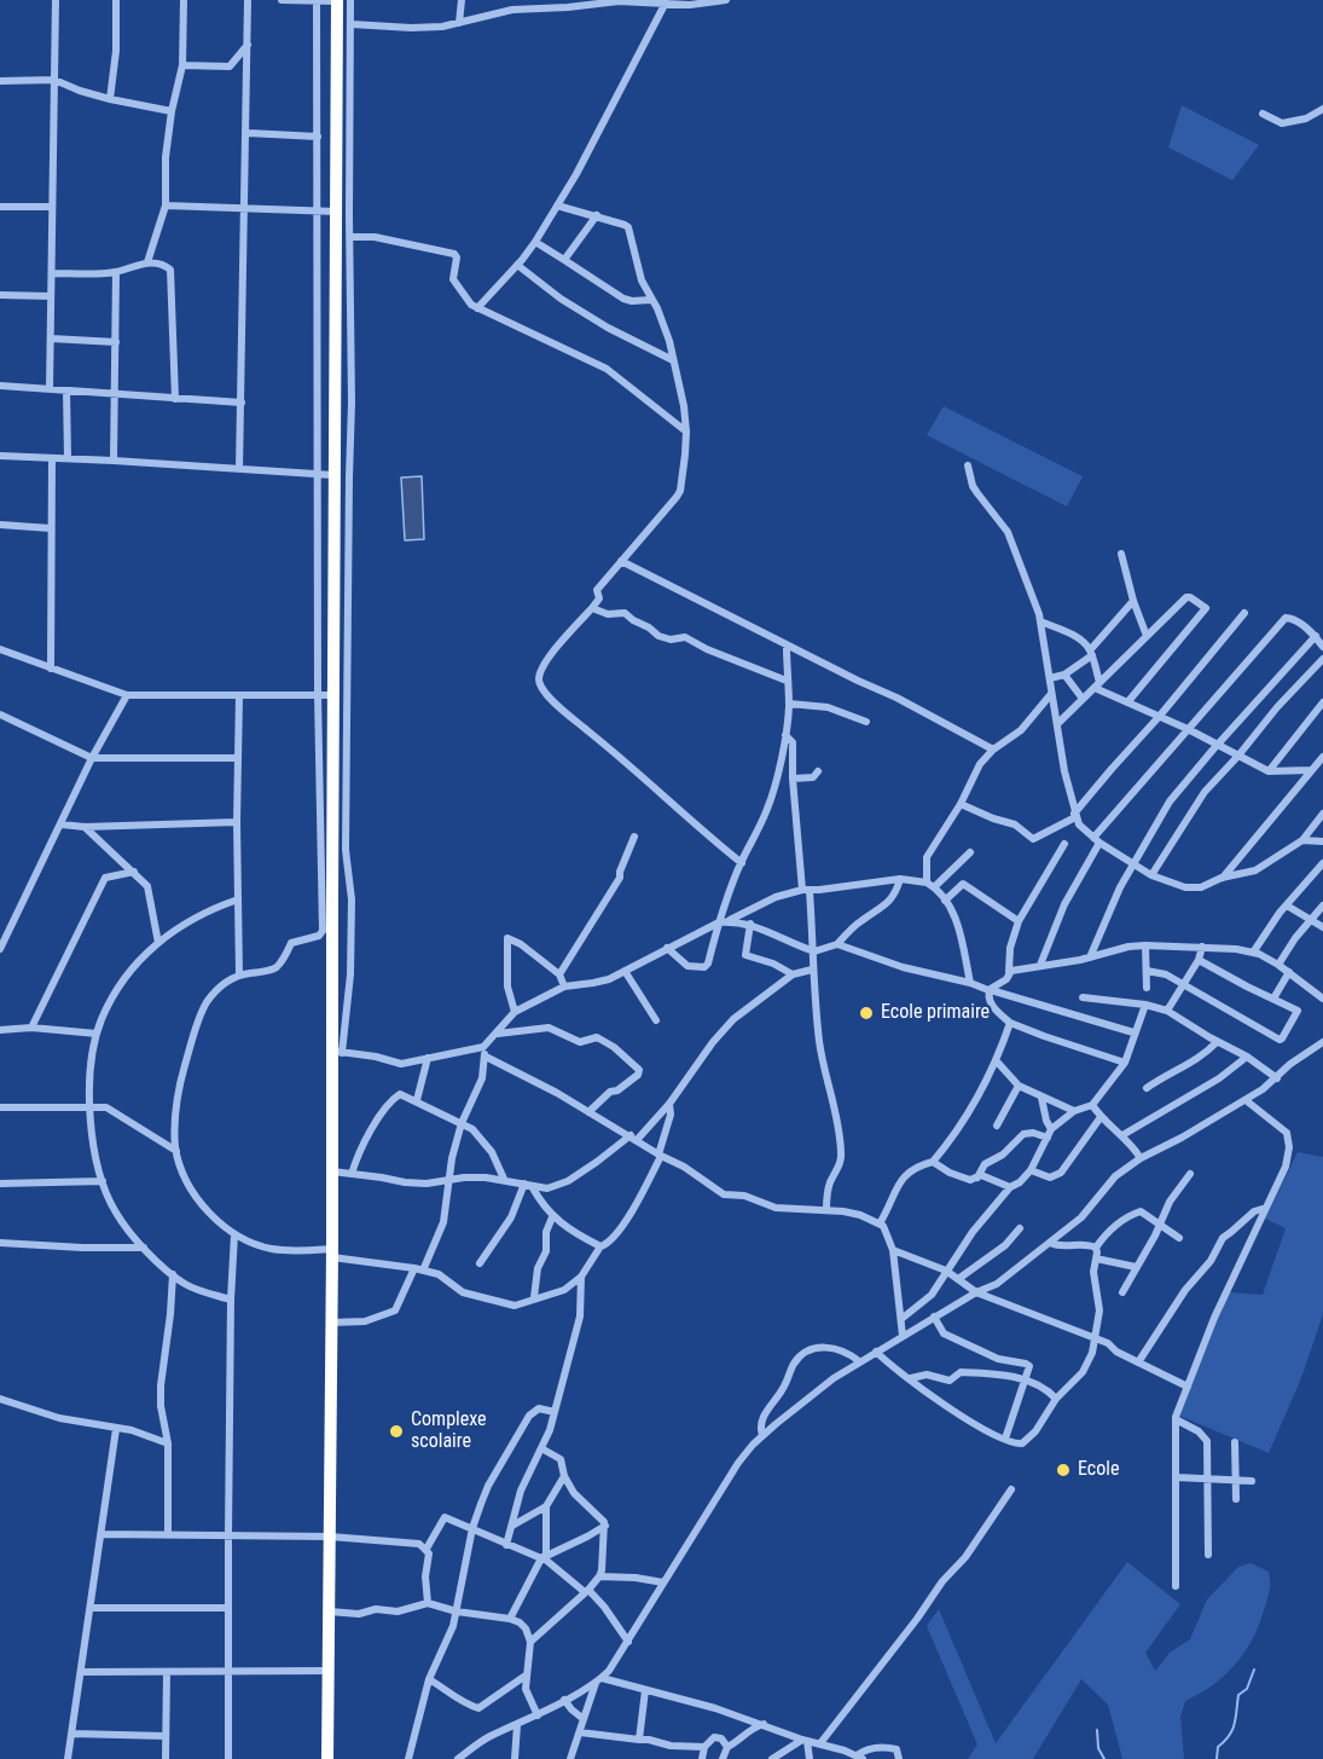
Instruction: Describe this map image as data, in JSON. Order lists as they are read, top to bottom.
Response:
{
  "places": ["Ecole primaire", "Complexe scolaire", "Ecole"]
}
